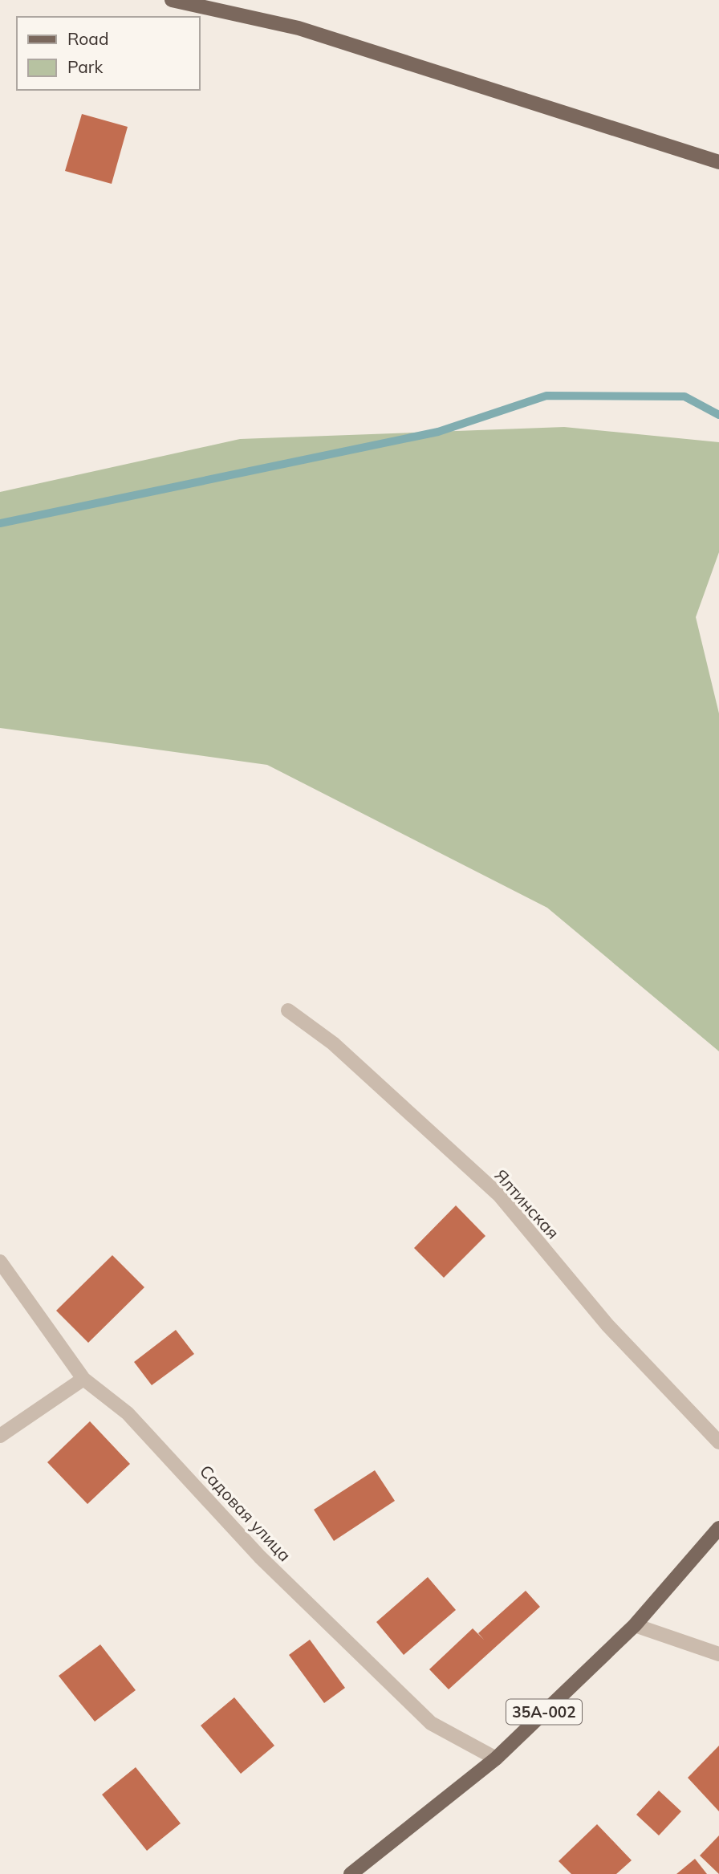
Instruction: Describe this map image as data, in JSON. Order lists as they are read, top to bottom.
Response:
{
  "streets": {
    "main road": ["35А-002"],
    "street": ["Ялтинская", "Садовая улица"]
  },
  "crossings": [
    ["Садовая улица", "35А-002"]
  ],
  "legend": ["Road", "Park"]
}
